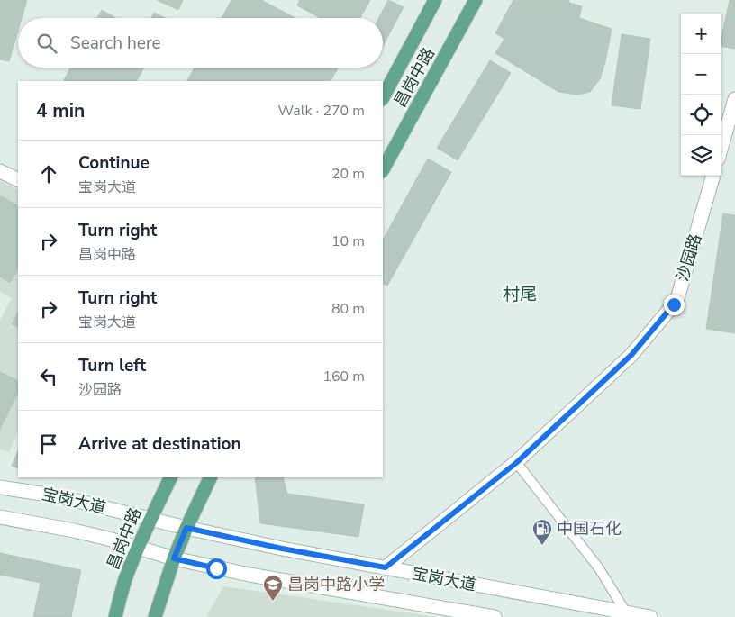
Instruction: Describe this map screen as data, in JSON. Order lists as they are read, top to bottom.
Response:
{
  "streets": {
    "main road": ["昌岗中路", "沙园路", "宝岗大道"]
  },
  "crossings": [
    ["昌岗中路", "宝岗大道"],
    ["沙园路", "宝岗大道"]
  ],
  "districts": ["村尾"],
  "places": {
    "fuel station": ["中国石化"],
    "school or university": ["昌岗中路小学"]
  },
  "page": {
    "map_buttons": ["+", "−"],
    "search": "Search here",
    "heading": ["4 min", "Walk · 270 m"],
    "list": [
      ["Continue", "宝岗大道", "20 m"],
      ["Turn right", "昌岗中路", "10 m"],
      ["Turn right", "宝岗大道", "80 m"],
      ["Turn left", "沙园路", "160 m"],
      "Arrive at destination"
    ]
  }
}
